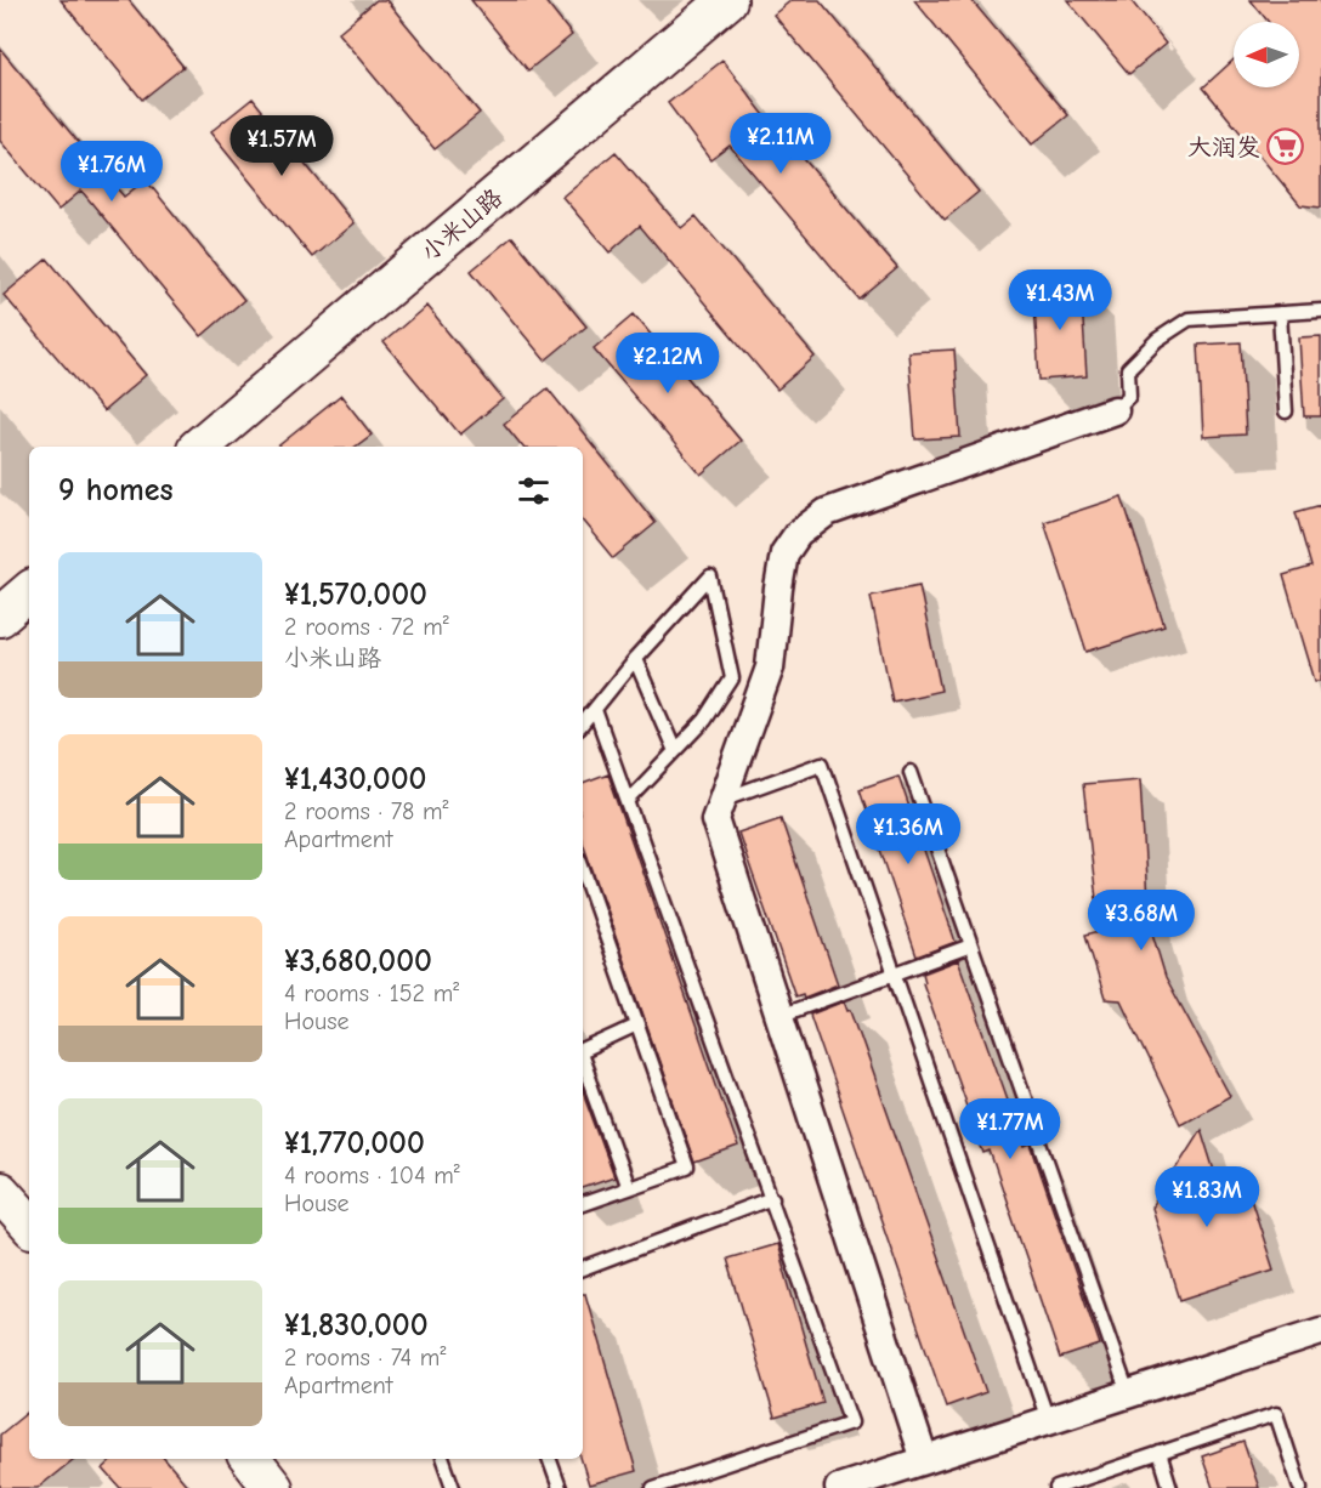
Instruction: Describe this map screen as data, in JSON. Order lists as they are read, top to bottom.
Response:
{
  "streets": {
    "street": ["小米山路"]
  },
  "places": {
    "supermarket": ["大润发"]
  },
  "north": "left",
  "page": {
    "price": [
      "¥2.11M",
      "¥1.57M",
      "¥1.76M",
      "¥1.43M",
      "¥2.12M",
      "¥1.36M",
      "¥3.68M",
      "¥1.77M",
      "¥1.83M"
    ],
    "heading": "9 homes",
    "list": [
      {
        "name": "¥1,570,000",
        "note": "2 rooms · 72 m² · 小米山路"
      },
      {
        "name": "¥1,430,000",
        "note": "2 rooms · 78 m² · Apartment"
      },
      {
        "name": "¥3,680,000",
        "note": "4 rooms · 152 m² · House"
      },
      {
        "name": "¥1,770,000",
        "note": "4 rooms · 104 m² · House"
      },
      {
        "name": "¥1,830,000",
        "note": "2 rooms · 74 m² · Apartment"
      }
    ]
  }
}
